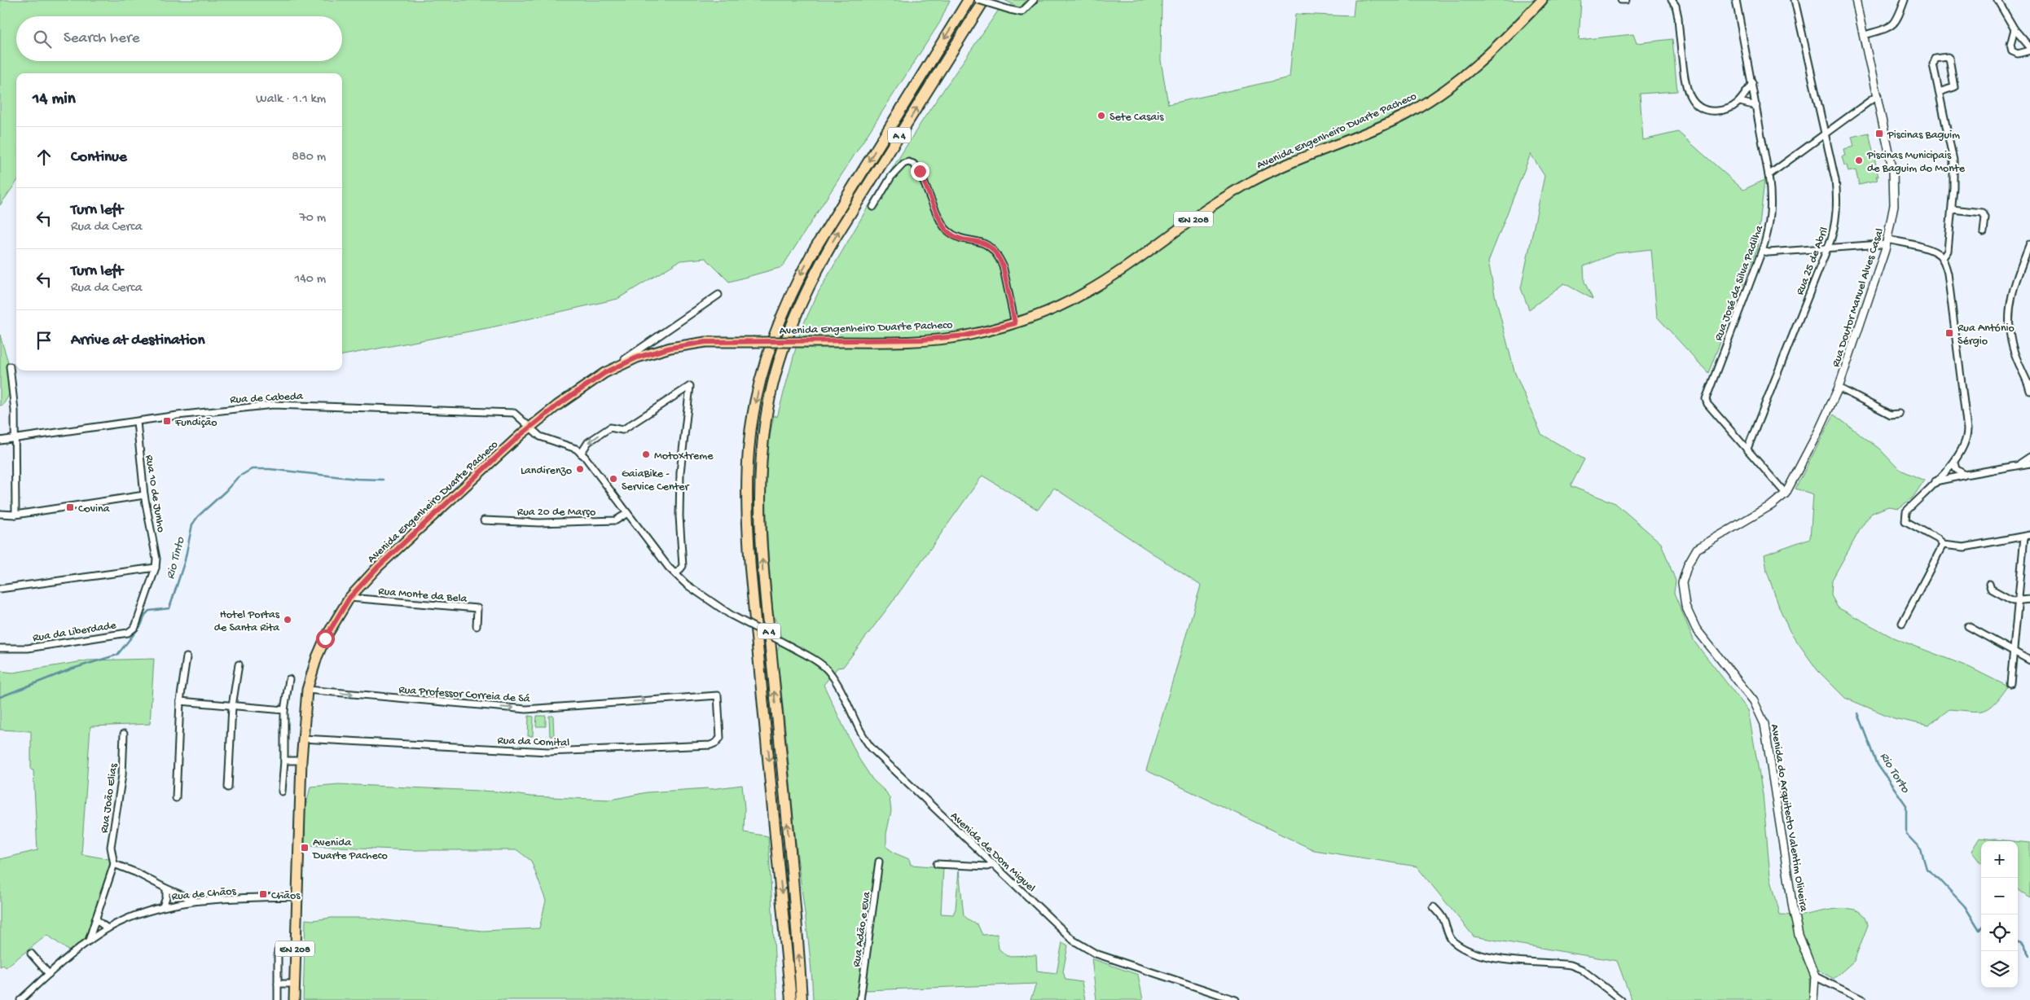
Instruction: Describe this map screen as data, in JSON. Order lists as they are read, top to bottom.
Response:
{
  "streets": {
    "highway": ["A 4"],
    "main road": ["Avenida Engenheiro Duarte Pacheco", "EN 208"],
    "street": [
      "Rua 25 de Abril",
      "Rua José da Silva Padilha",
      "Rua Doutor Manuel Alves Casal",
      "Rua de Cabeda",
      "Rua 10 de Junho",
      "Rua 20 de Março",
      "Rua Monte da Bela",
      "Rua da Liberdade",
      "Rua Professor Correia de Sá",
      "Rua da Comital",
      "Rua João Elias",
      "Avenida do Arquitecto Valentim Oliveira",
      "Avenida de Dom Miguel",
      "Rua de Chãos",
      "Rua Adão e Eva"
    ]
  },
  "crossings": [
    ["Avenida Engenheiro Duarte Pacheco", "Rua de Cabeda"],
    ["Avenida Engenheiro Duarte Pacheco", "Rua Monte da Bela"],
    ["Avenida Engenheiro Duarte Pacheco", "Rua Professor Correia de Sá"],
    ["Avenida Engenheiro Duarte Pacheco", "Rua da Comital"],
    ["Avenida Engenheiro Duarte Pacheco", "Rua de Chãos"],
    ["Rua 25 de Abril", "Rua José da Silva Padilha"],
    ["Rua José da Silva Padilha", "Rua Doutor Manuel Alves Casal"],
    ["Rua José da Silva Padilha", "Avenida do Arquitecto Valentim Oliveira"],
    ["Rua Doutor Manuel Alves Casal", "Avenida do Arquitecto Valentim Oliveira"],
    ["Rua de Cabeda", "Rua 10 de Junho"],
    ["Rua de Cabeda", "Avenida de Dom Miguel"],
    ["Rua 10 de Junho", "Rua da Liberdade"],
    ["Rua 20 de Março", "Avenida de Dom Miguel"],
    ["Rua Professor Correia de Sá", "Rua da Comital"]
  ],
  "one_way": ["Rua Professor Correia de Sá"],
  "water": ["Rio Tinto", "Rio Torto"],
  "places": {
    "other": [
      "Sete Casais",
      "Piscinas Municipais de Baguim do Monte",
      "MotoXtreme",
      "Landirenzo",
      "GaiaBike - Service Center",
      "Hotel Portas de Santa Rita"
    ],
    "transit": [
      "Piscinas Baguim",
      "Rua António Sérgio",
      "Fundição",
      "Covina",
      "Avenida Duarte Pacheco",
      "Chãos"
    ]
  },
  "page": {
    "search": "Search here",
    "heading": ["14 min", "Walk · 1.1 km"],
    "list": [
      ["Continue", "880 m"],
      ["Turn left", "Rua da Cerca", "70 m"],
      ["Turn left", "Rua da Cerca", "140 m"],
      "Arrive at destination"
    ],
    "map_buttons": ["+", "−"]
  }
}
